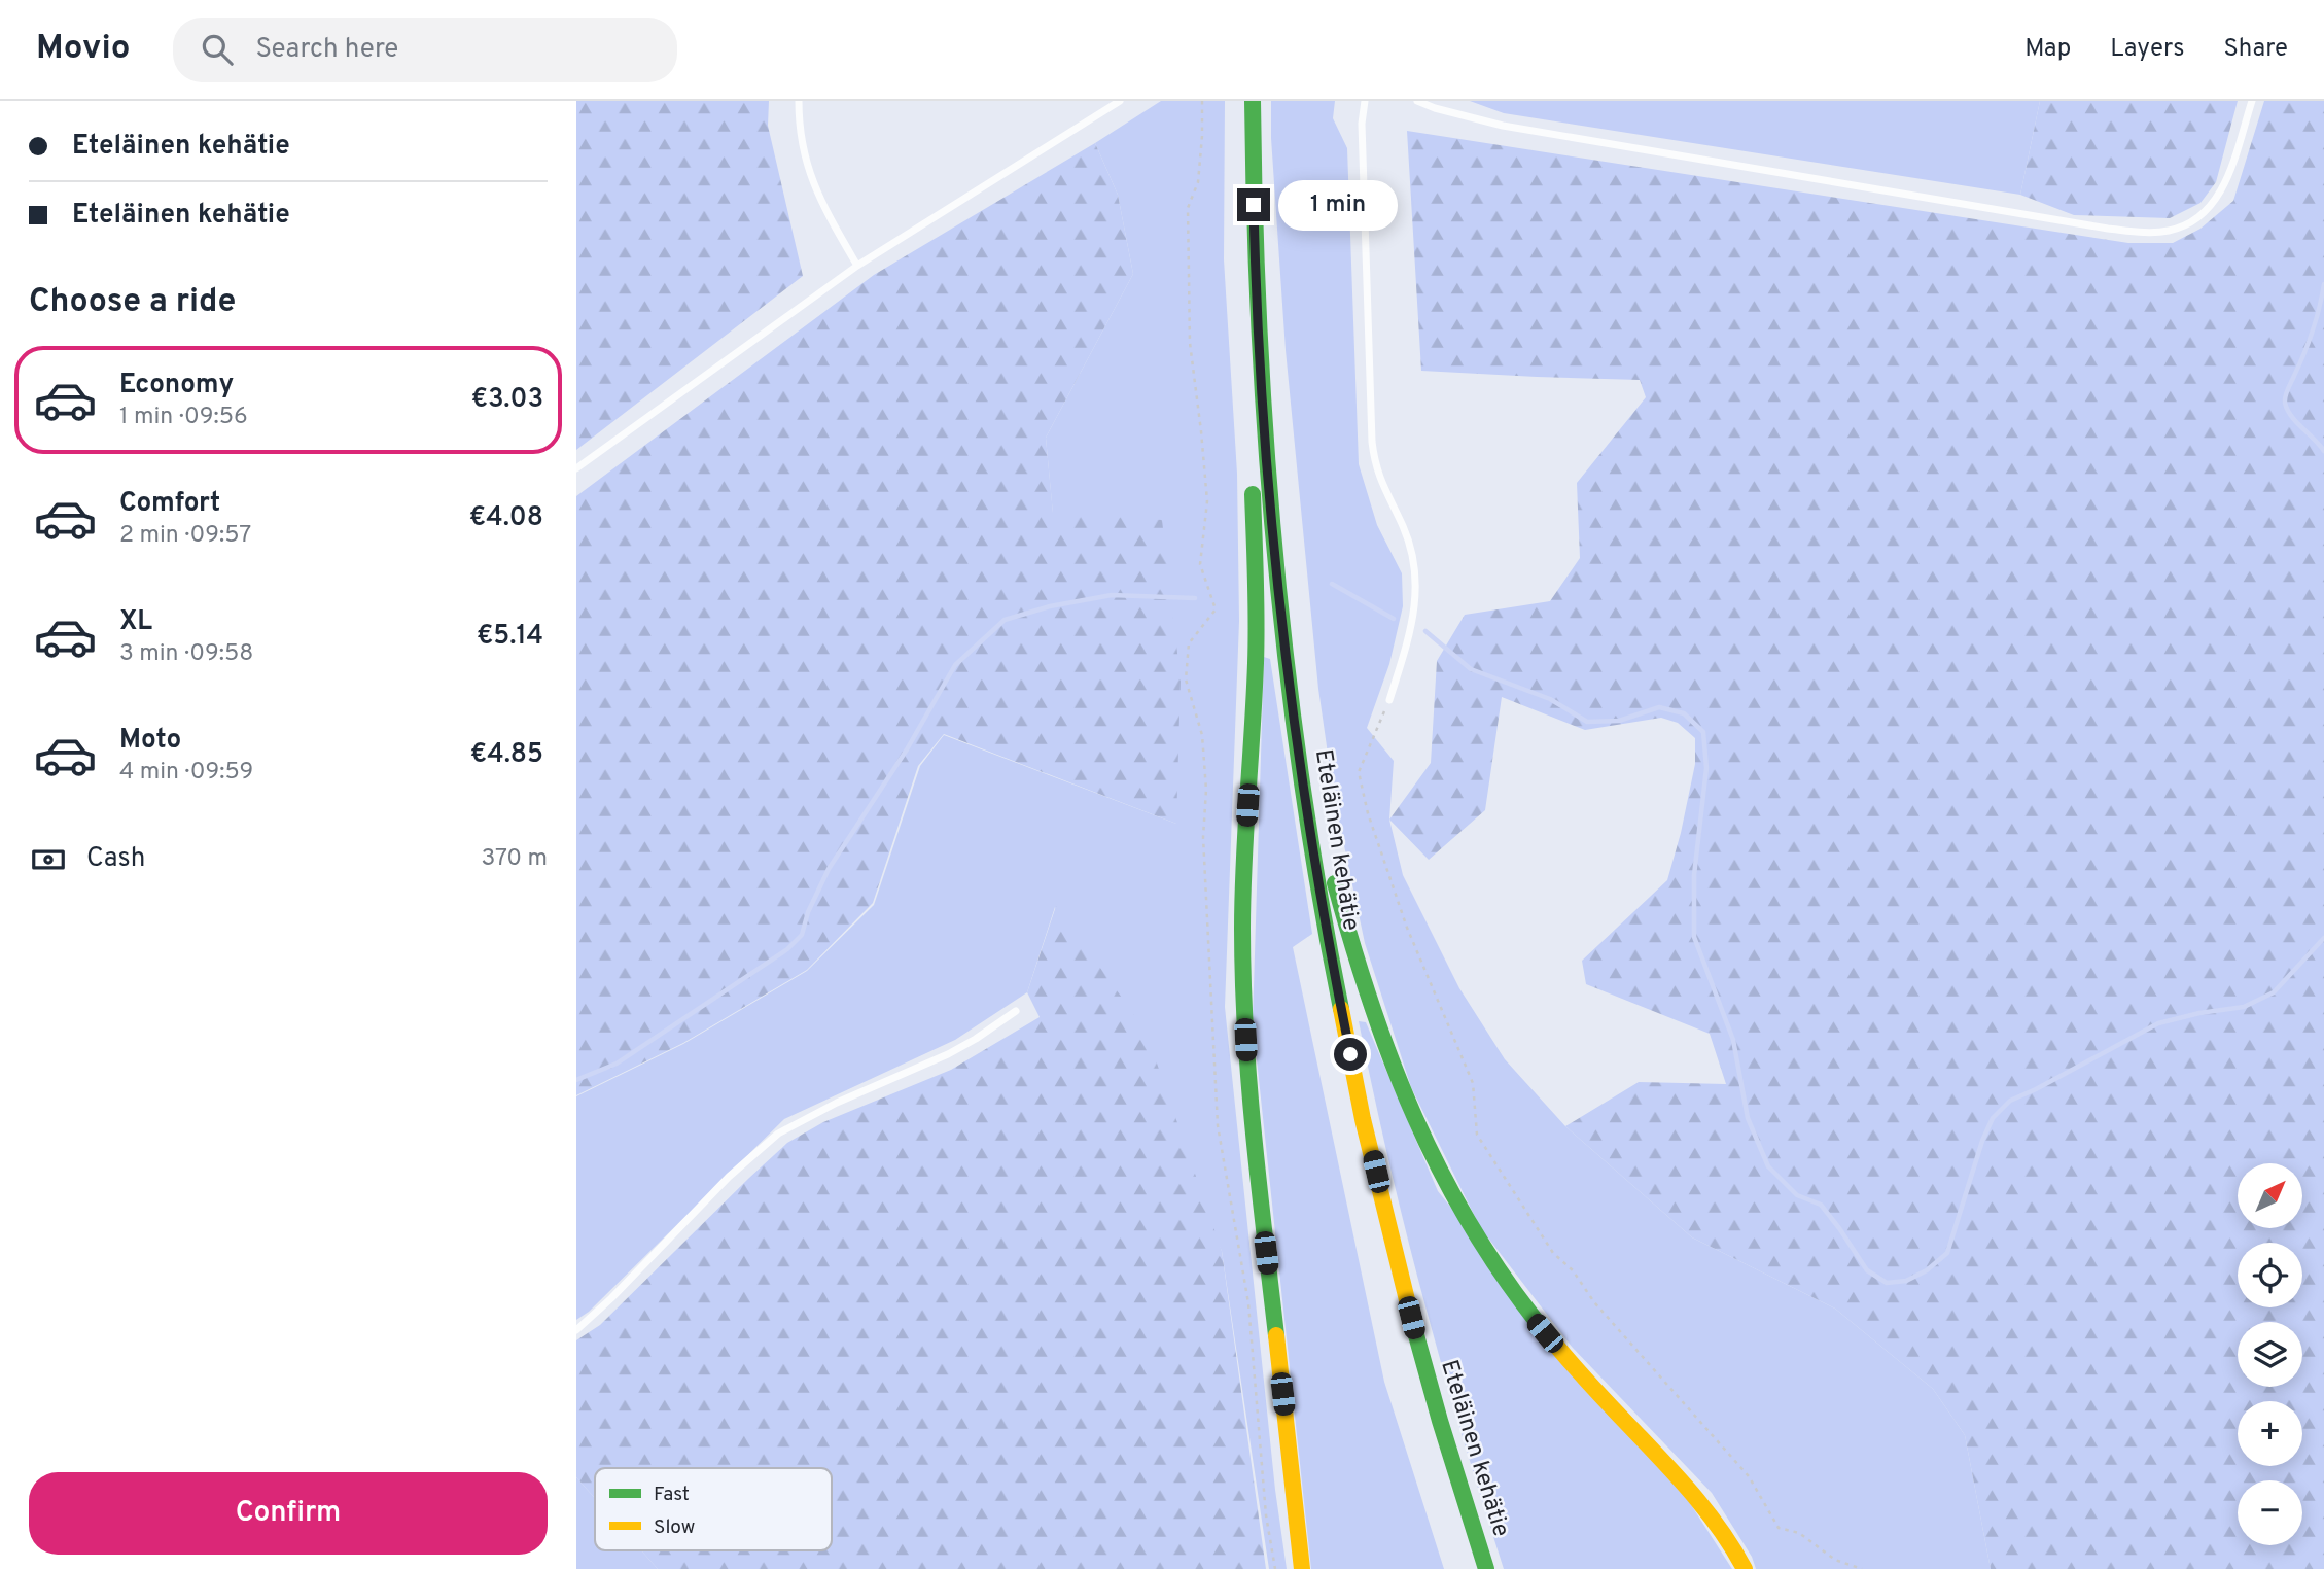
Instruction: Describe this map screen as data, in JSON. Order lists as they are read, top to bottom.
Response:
{
  "streets": {
    "highway": ["Eteläinen kehätie"]
  },
  "legend": ["Fast", "Slow"],
  "north": "top right",
  "page": {
    "header": "Movio",
    "search": "Search here",
    "nav": ["Map", "Layers", "Share"],
    "banner": ["Eteläinen kehätie", "Eteläinen kehätie"],
    "bubble": "1 min",
    "heading": "Choose a ride",
    "list": [
      {
        "name": "Economy",
        "note": "1 min · 09:56",
        "value": "€3.03"
      },
      {
        "name": "Comfort",
        "note": "2 min · 09:57",
        "value": "€4.08"
      },
      {
        "name": "XL",
        "note": "3 min · 09:58",
        "value": "€5.14"
      },
      {
        "name": "Moto",
        "note": "4 min · 09:59",
        "value": "€4.85"
      }
    ],
    "pay": ["Cash", "370 m"],
    "map_buttons": ["+", "−"],
    "buttons": "Confirm"
  }
}
